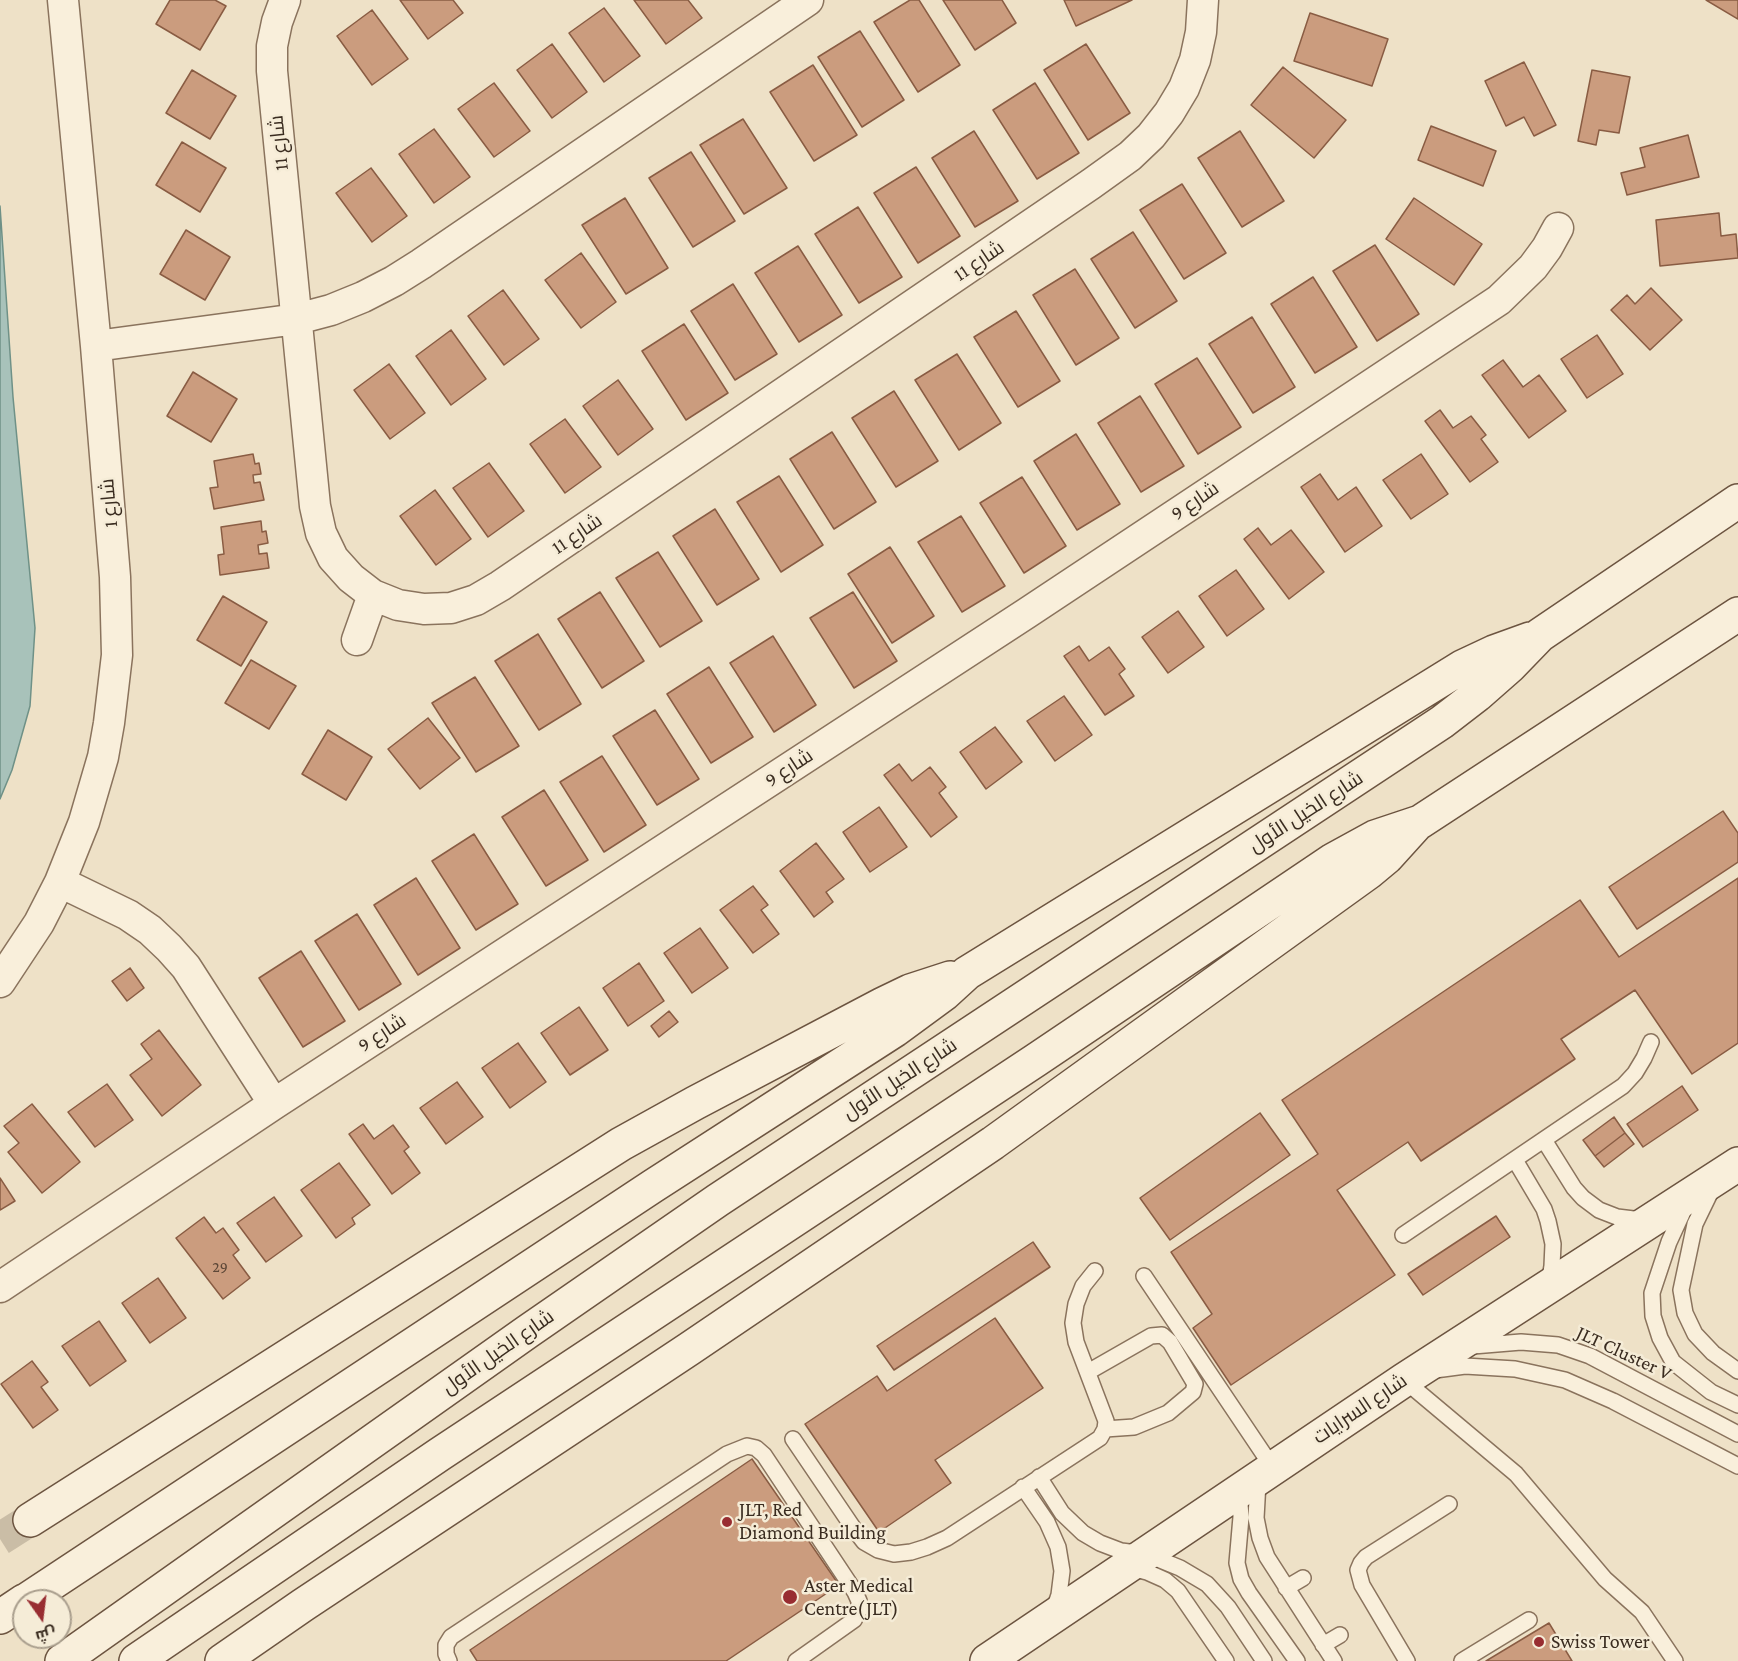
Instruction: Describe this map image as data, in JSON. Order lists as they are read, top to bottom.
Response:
{
  "streets": {
    "main road": ["شارع الخيل الأول", "شارع السرايات"],
    "street": ["شارع 11", "شارع 9", "شارع 1"],
    "lane": ["JLT Cluster V"]
  },
  "crossings": [
    ["JLT Cluster V", "شارع السرايات"]
  ],
  "places": ["JLT, Red Diamond Building", "Aster Medical Centre(JLT)", "Swiss Tower"],
  "house_numbers": ["29"],
  "north": "bottom"
}
